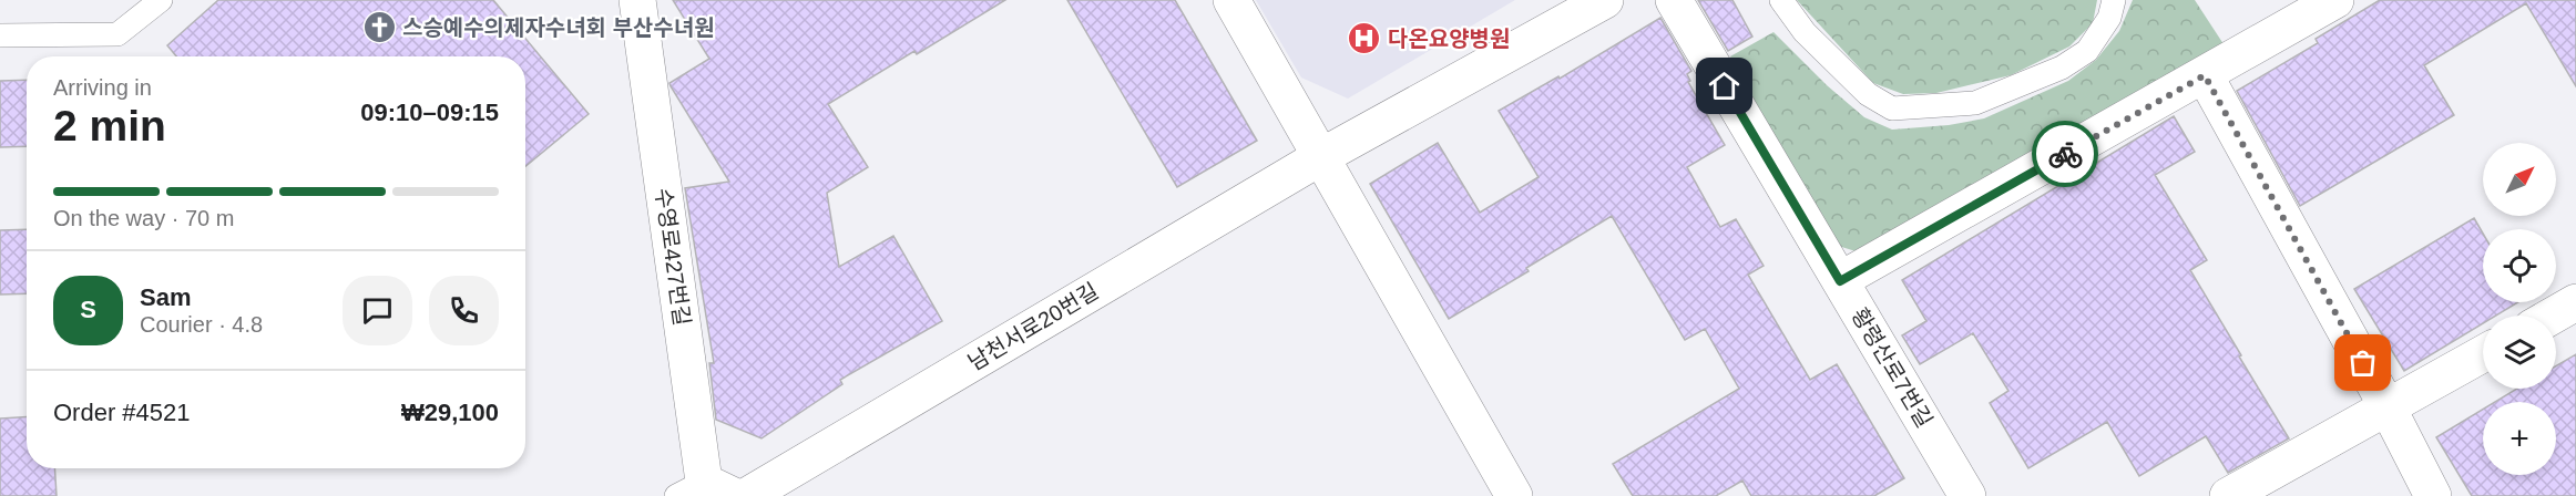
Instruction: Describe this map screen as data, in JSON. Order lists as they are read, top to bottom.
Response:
{
  "streets": {
    "street": ["수영로427번길", "남천서로20번길", "황령산로7번길"]
  },
  "places": {
    "church": ["스승예수의제자수녀회 부산수녀원"],
    "hospital": ["다온요양병원"]
  },
  "north": "top right",
  "page": {
    "heading": ["2 min", "Arriving in", "09:10–09:15"],
    "panel": [
      "Sam",
      "Courier · 4.8",
      "Order #4521",
      "₩29,100"
    ],
    "map_buttons": "+",
    "bar": "On the way · 70 m",
    "round": "S"
  }
}
